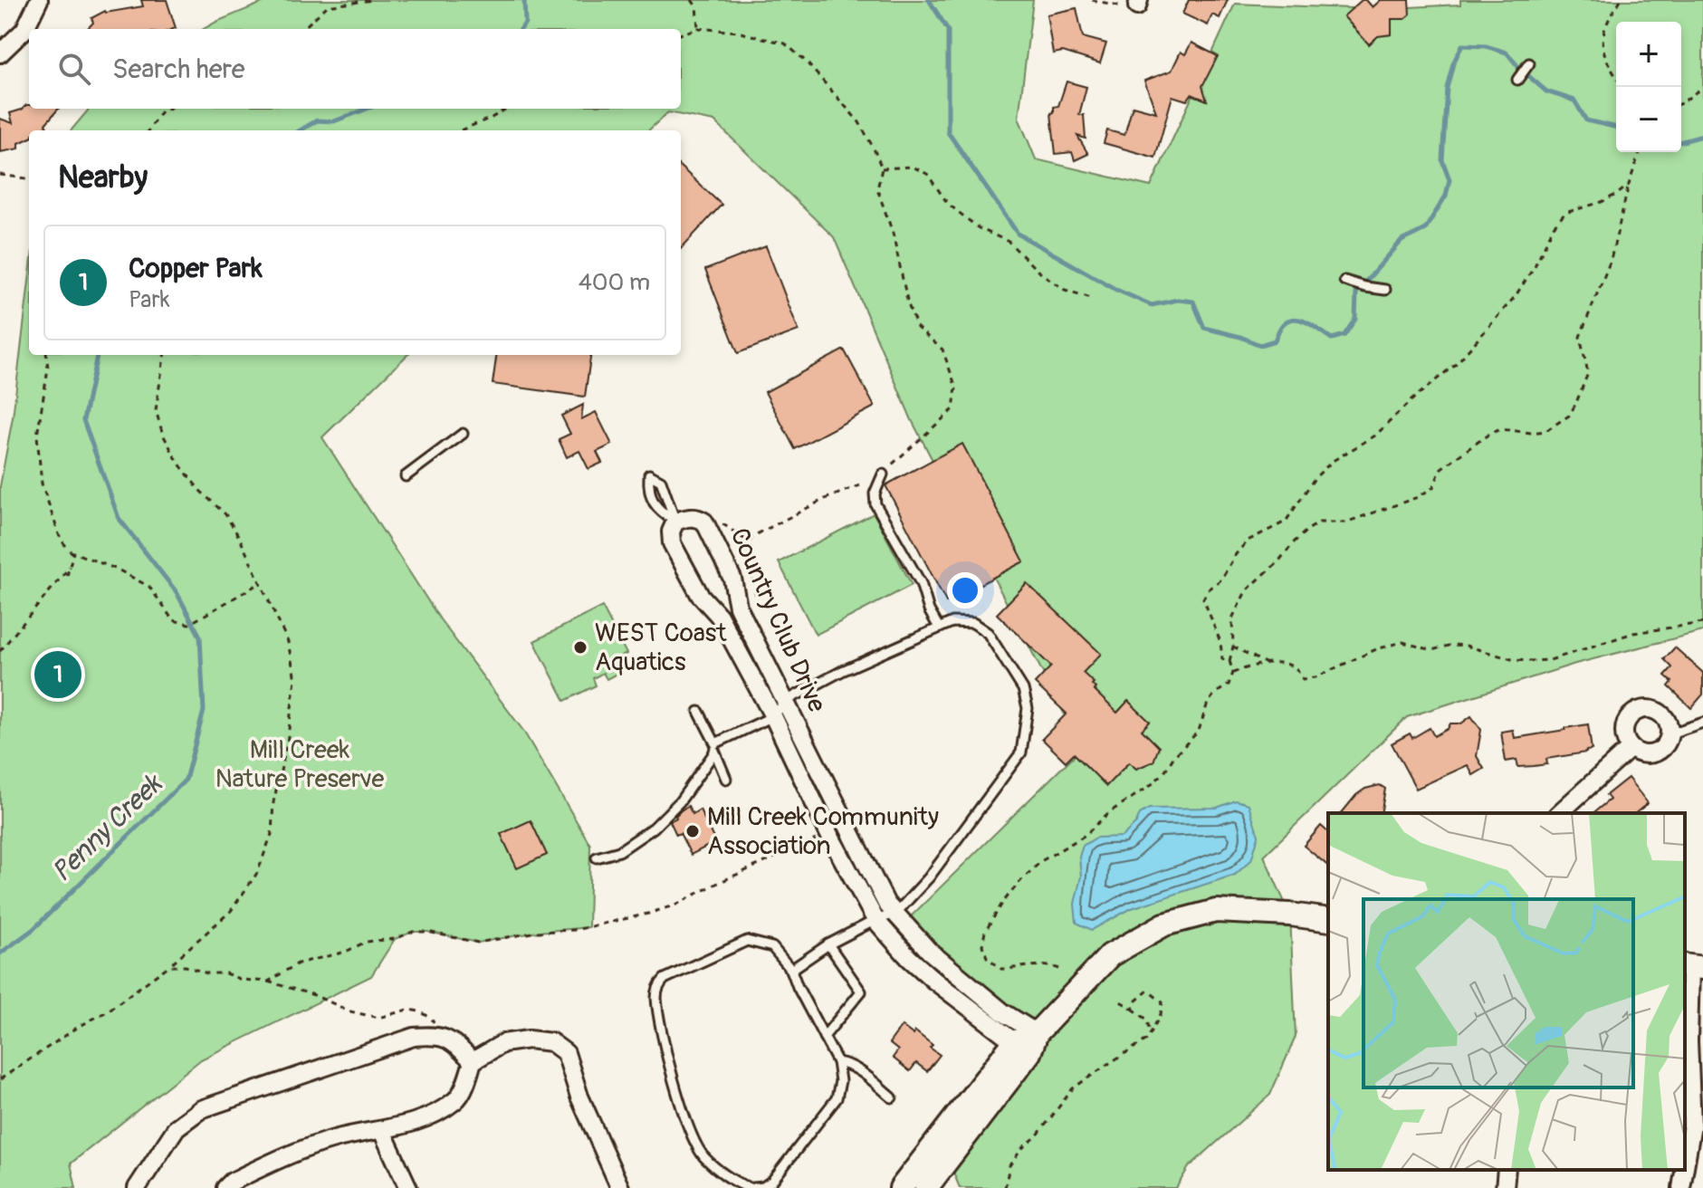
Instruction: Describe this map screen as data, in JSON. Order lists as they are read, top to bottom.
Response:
{
  "streets": {
    "street": ["Country Club Drive"]
  },
  "water": ["Penny Creek"],
  "parks": ["Mill Creek Nature Preserve"],
  "places": ["WEST Coast Aquatics", "Mill Creek Community Association"],
  "page": {
    "map_buttons": ["+", "−"],
    "search": "Search here",
    "heading": "Nearby",
    "list": [
      {
        "mark": "1",
        "name": "Copper Park",
        "note": "Park",
        "value": "400 m"
      }
    ],
    "pins": "1"
  }
}
